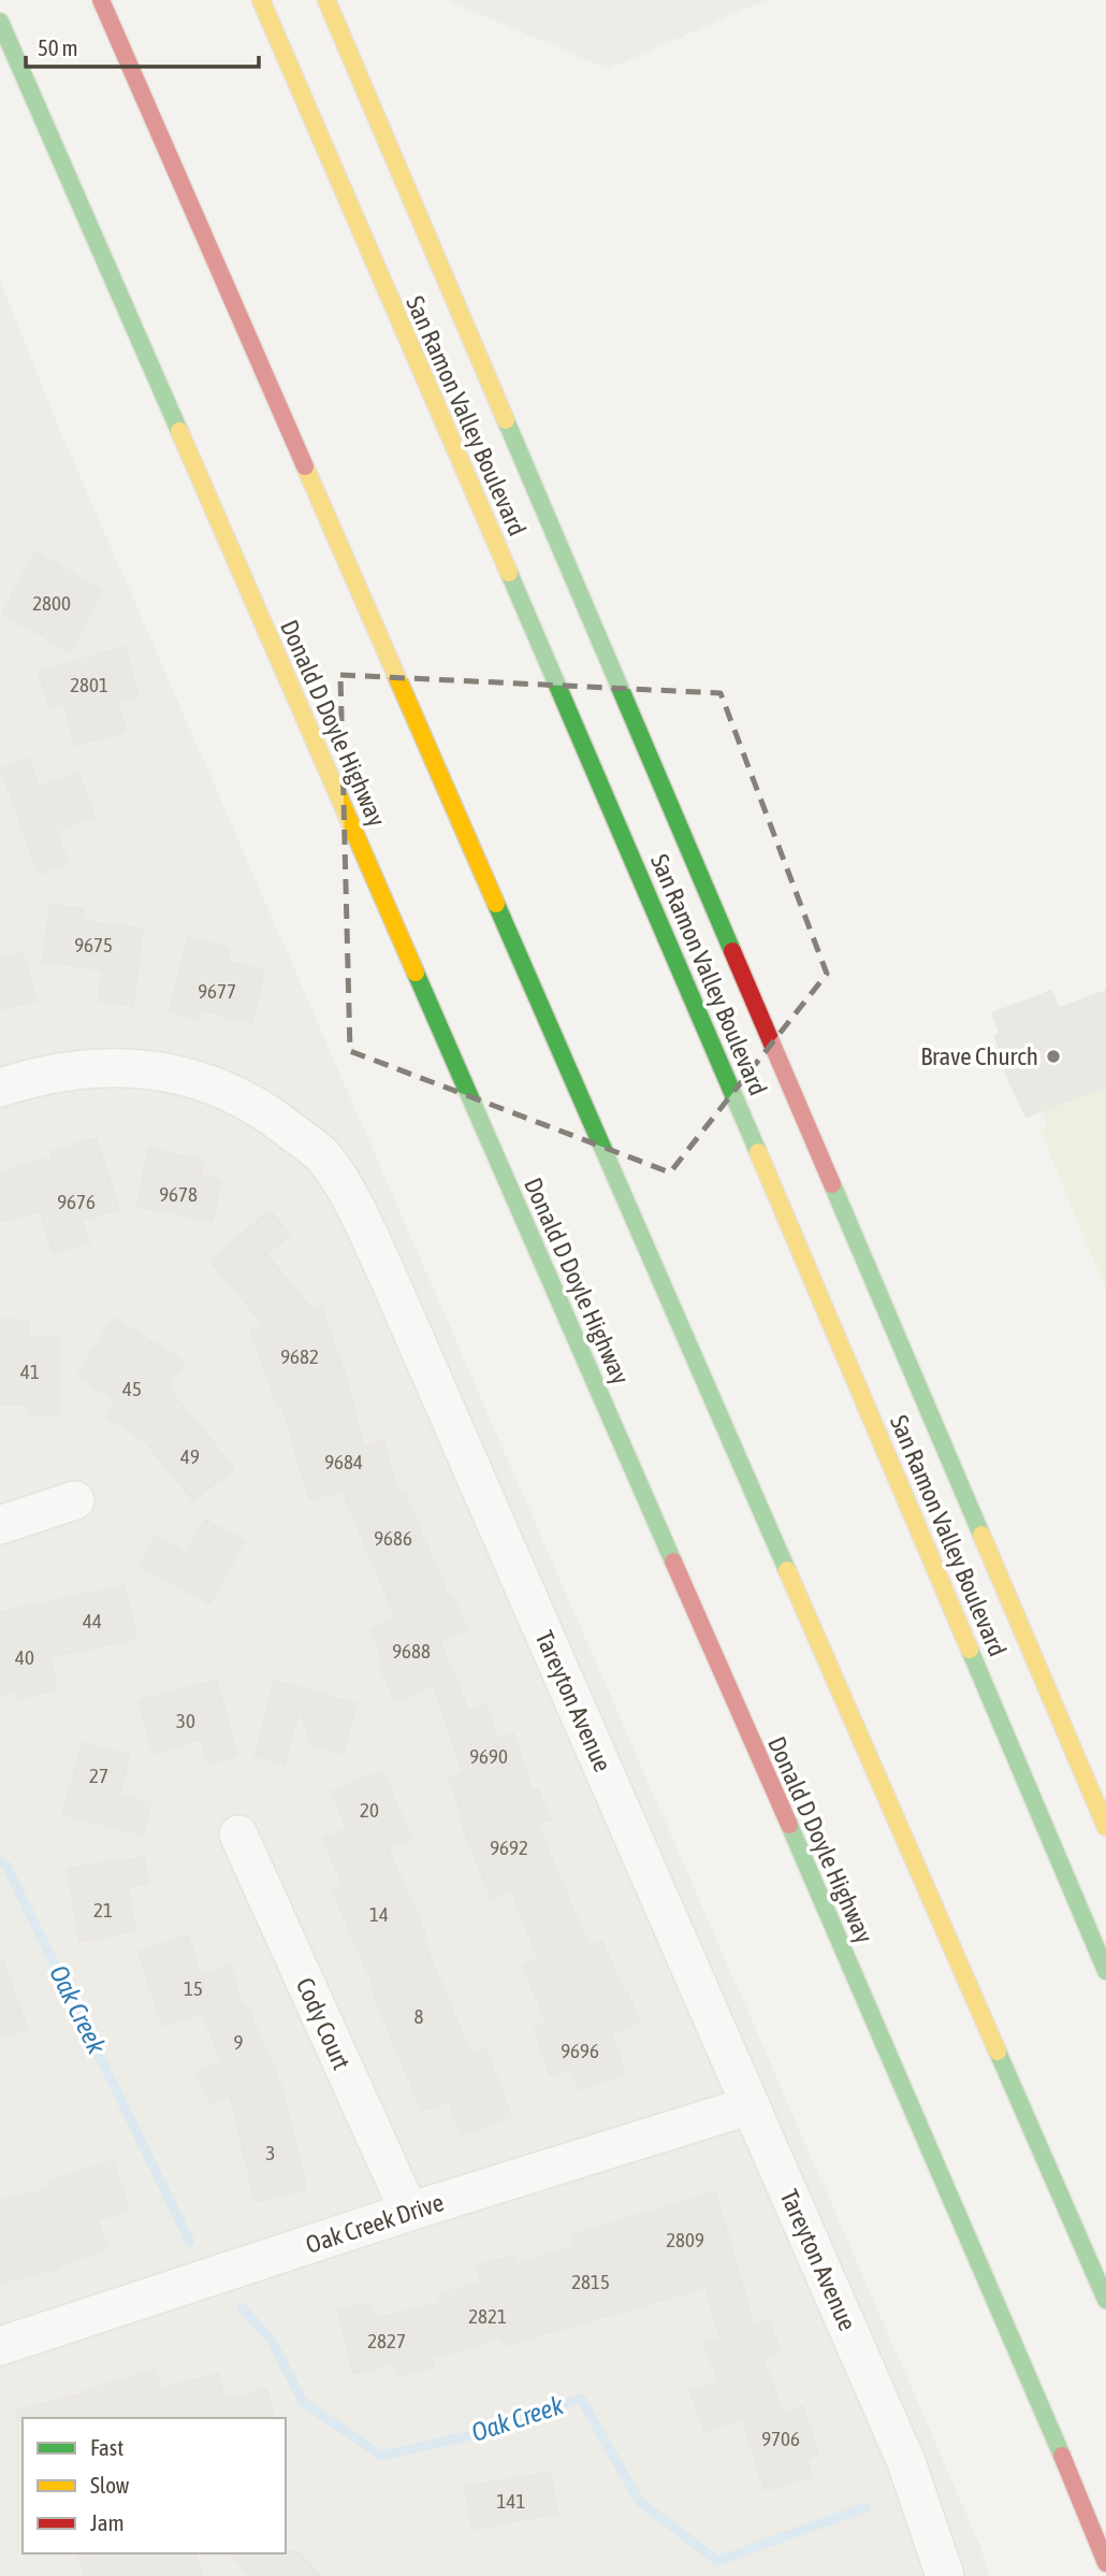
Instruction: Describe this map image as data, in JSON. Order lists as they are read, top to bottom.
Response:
{
  "streets": {
    "main road": ["San Ramon Valley Boulevard", "Donald D Doyle Highway"],
    "street": ["Tareyton Avenue", "Cody Court", "Oak Creek Drive"]
  },
  "crossings": [
    ["Tareyton Avenue", "Oak Creek Drive"],
    ["Cody Court", "Oak Creek Drive"]
  ],
  "water": ["Oak Creek"],
  "places": ["Brave Church"],
  "house_numbers": [
    "2800",
    "2801",
    "9675",
    "9677",
    "9678",
    "9676",
    "9682",
    "41",
    "45",
    "49",
    "9684",
    "9686",
    "44",
    "9688",
    "40",
    "30",
    "9690",
    "27",
    "20",
    "9692",
    "21",
    "14",
    "15",
    "8",
    "9",
    "9696",
    "3",
    "2809",
    "2815",
    "2821",
    "2827",
    "9706",
    "141"
  ],
  "legend": ["Fast", "Slow", "Jam"],
  "scale_bar": "50 m"
}
